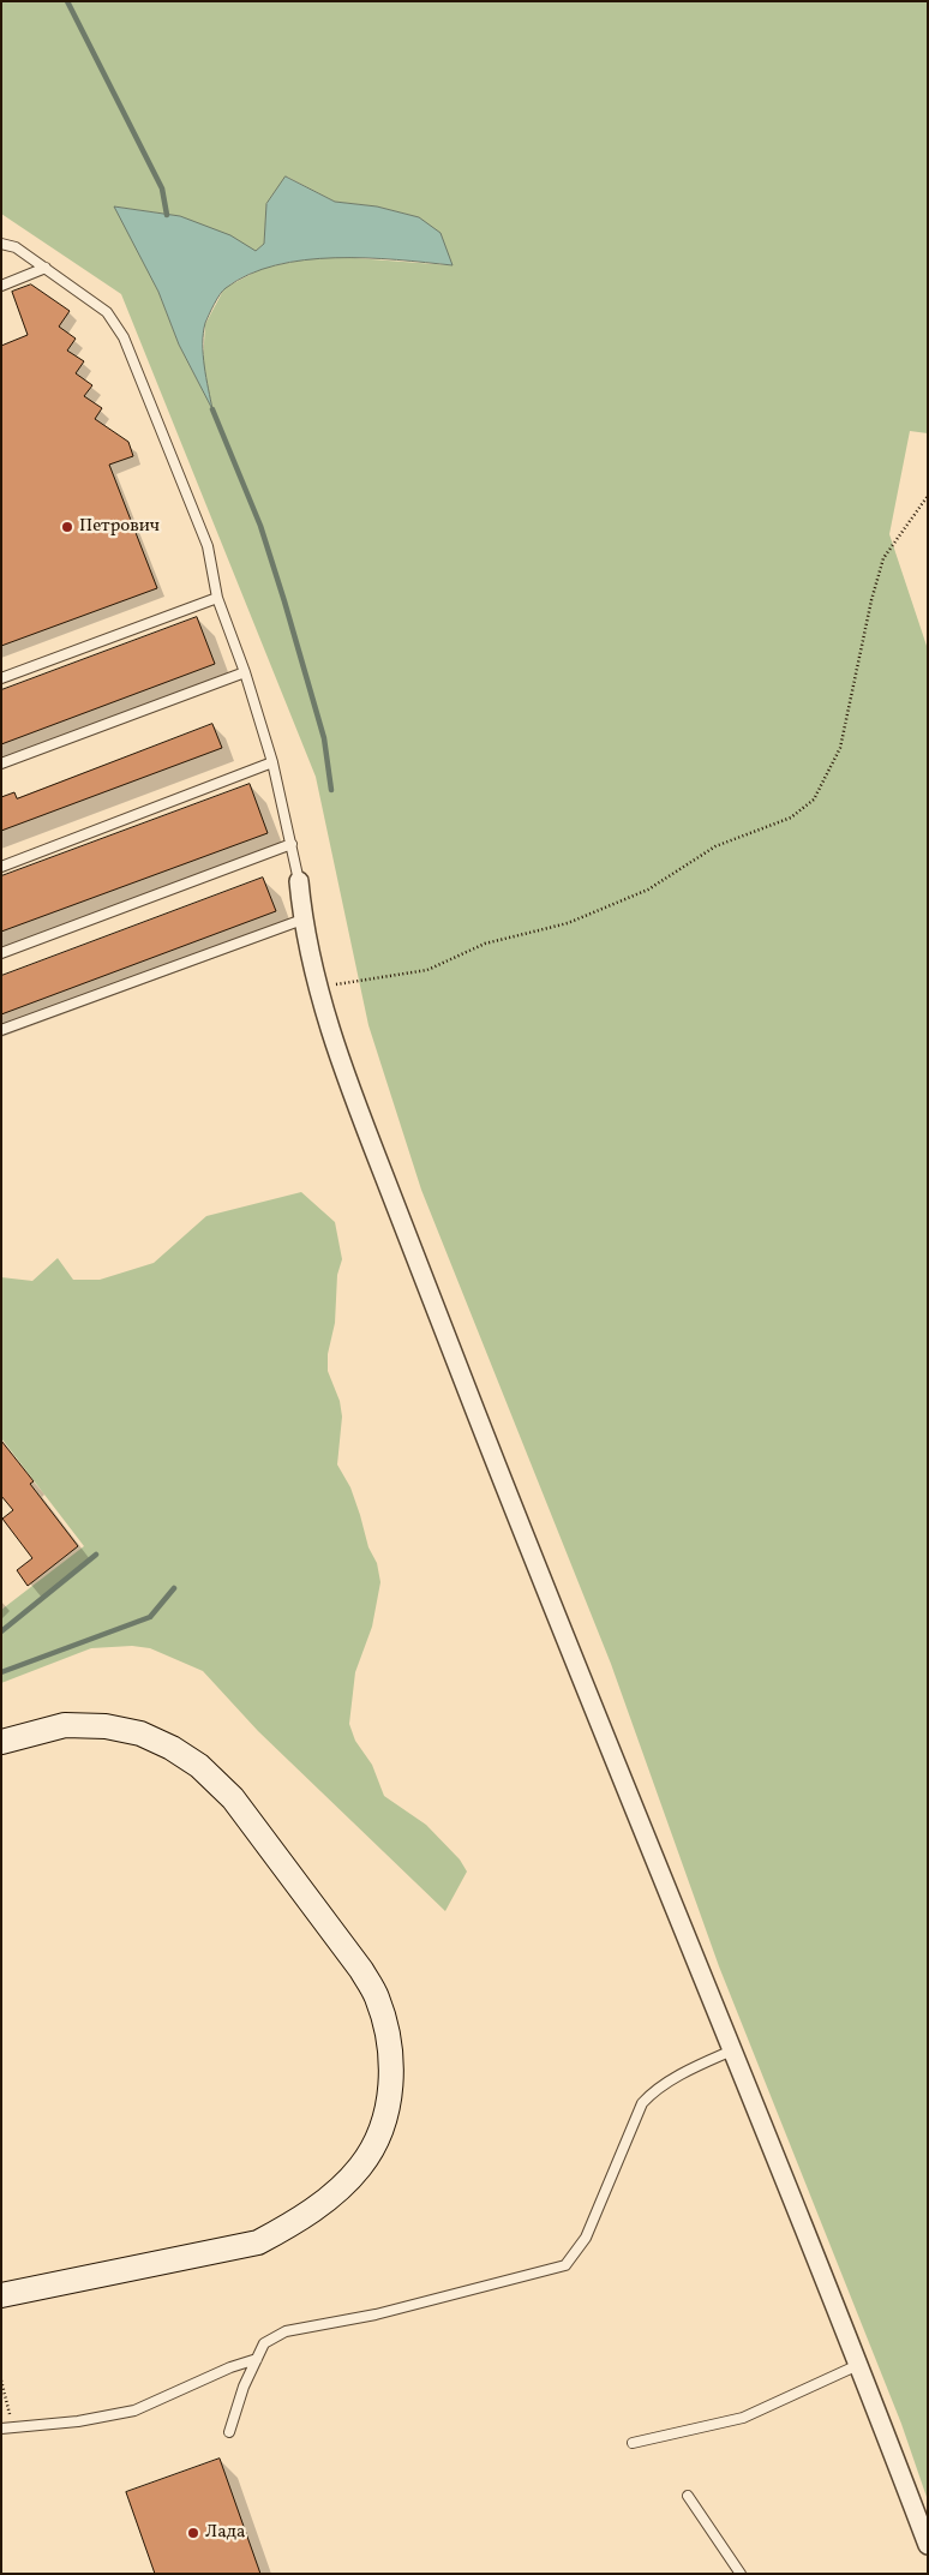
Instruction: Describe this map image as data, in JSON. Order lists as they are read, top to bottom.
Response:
{
  "places": ["Петрович", "Лада"]
}
